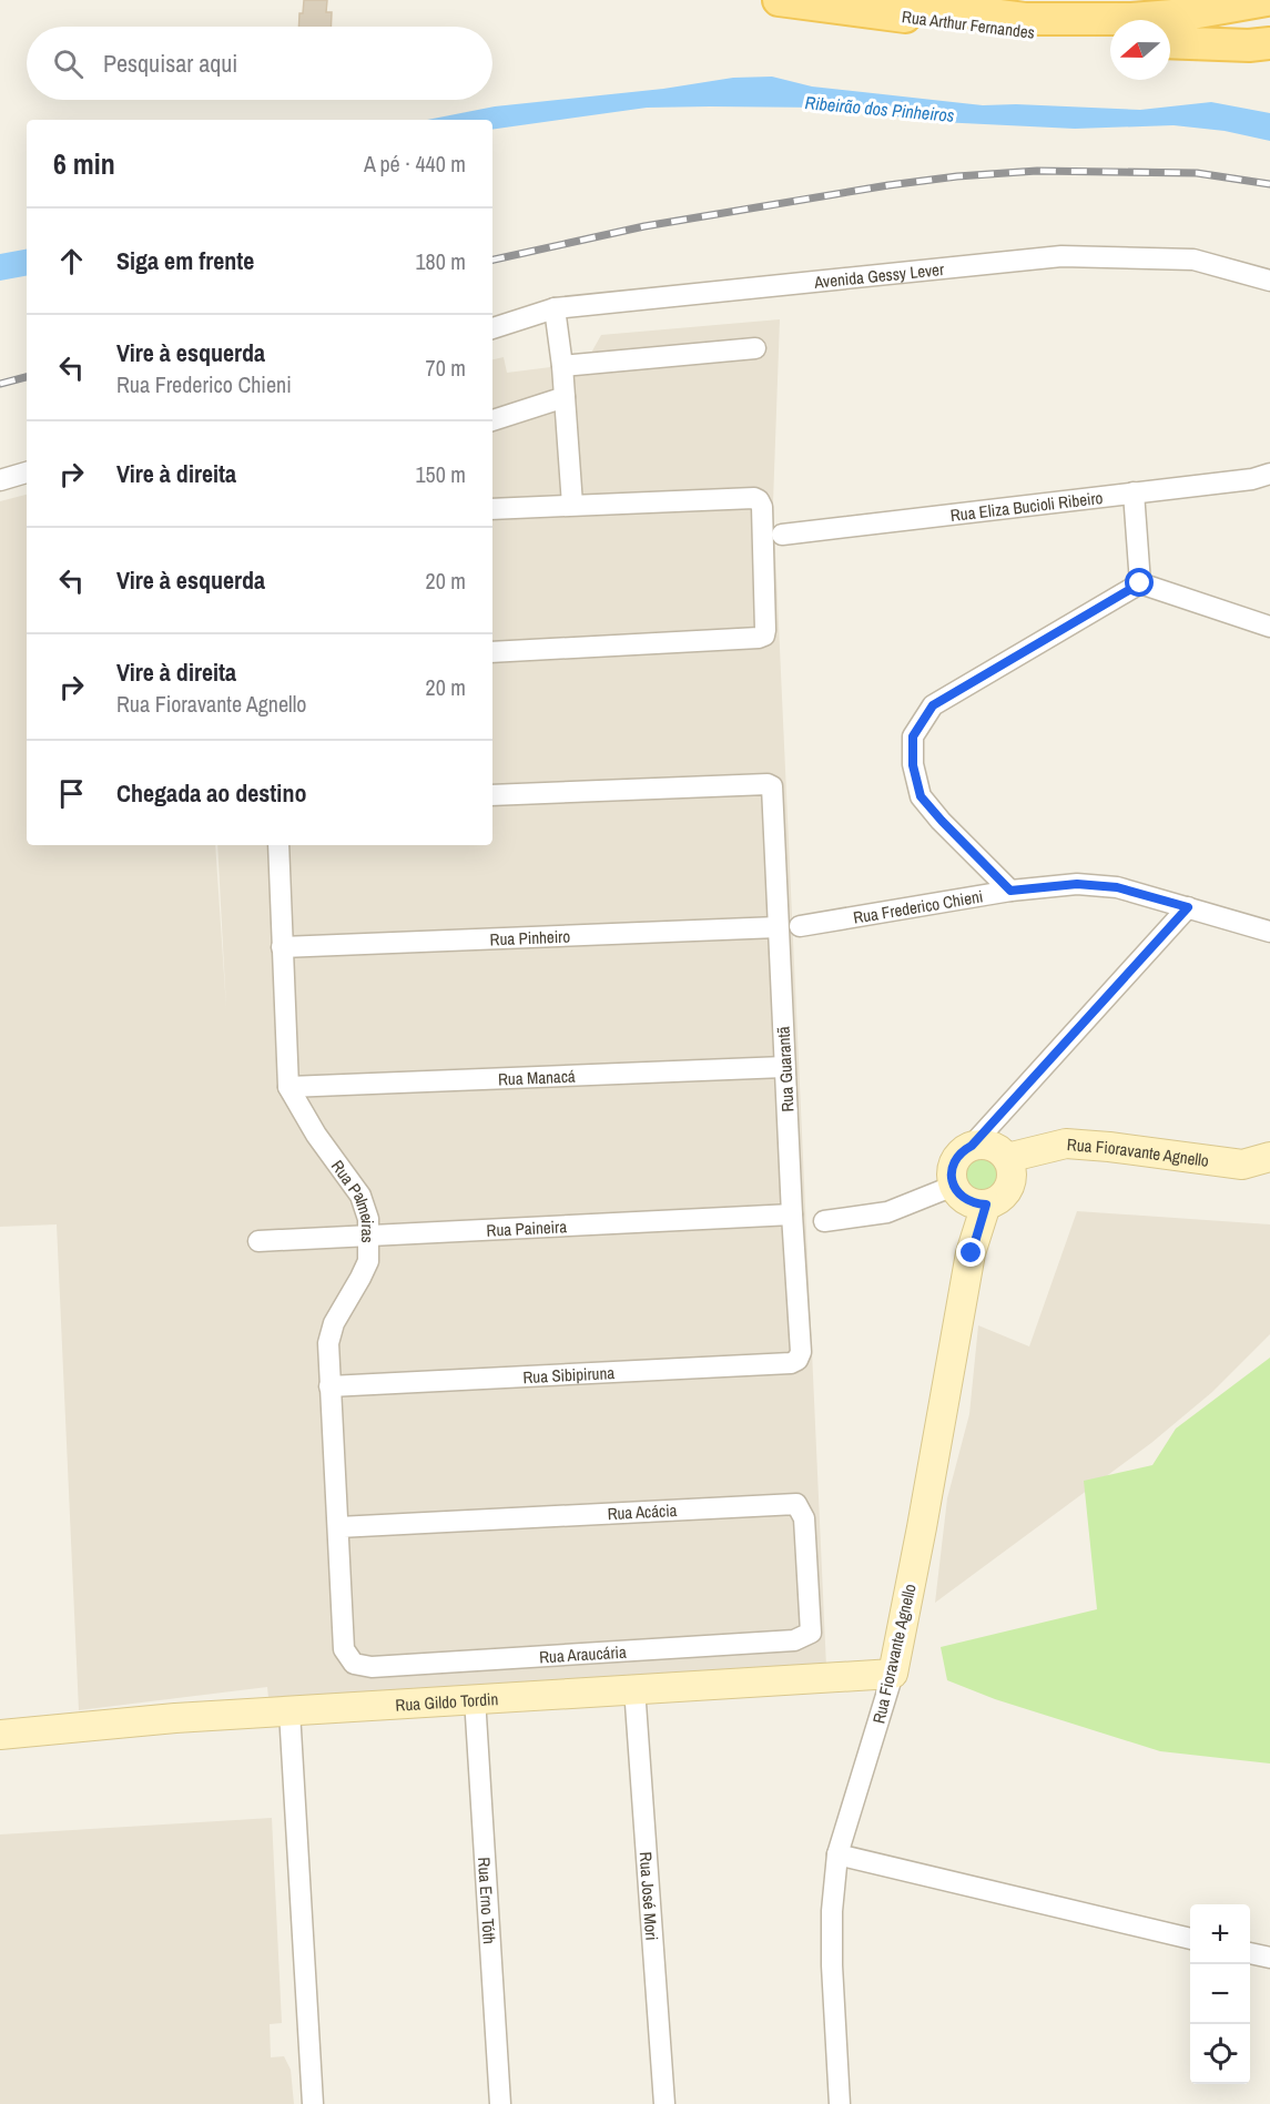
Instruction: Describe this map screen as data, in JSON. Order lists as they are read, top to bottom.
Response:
{
  "streets": {
    "main road": ["Rua Arthur Fernandes", "Rua Fioravante Agnello", "Rua Gildo Tordin"],
    "street": [
      "Avenida Gessy Lever",
      "Rua Eliza Bucioli Ribeiro",
      "Rua Frederico Chieni",
      "Rua Pinheiro",
      "Rua Guarantã",
      "Rua Manacá",
      "Rua Palmeiras",
      "Rua Paineira",
      "Rua Sibipiruna",
      "Rua Acácia",
      "Rua Araucária",
      "Rua José Mori",
      "Rua Erno Tóth"
    ]
  },
  "crossings": [
    ["Rua Pinheiro", "Rua Guarantã"],
    ["Rua Pinheiro", "Rua Palmeiras"],
    ["Rua Guarantã", "Rua Manacá"],
    ["Rua Guarantã", "Rua Paineira"],
    ["Rua Guarantã", "Rua Sibipiruna"],
    ["Rua Manacá", "Rua Palmeiras"],
    ["Rua Fioravante Agnello", "Rua Gildo Tordin"],
    ["Rua Palmeiras", "Rua Paineira"],
    ["Rua Palmeiras", "Rua Sibipiruna"],
    ["Rua Palmeiras", "Rua Acácia"],
    ["Rua Palmeiras", "Rua Araucária"],
    ["Rua Acácia", "Rua Araucária"],
    ["Rua Gildo Tordin", "Rua José Mori"],
    ["Rua Gildo Tordin", "Rua Erno Tóth"]
  ],
  "water": ["Ribeirão dos Pinheiros"],
  "north": "left",
  "page": {
    "search": "Pesquisar aqui",
    "heading": ["6 min", "A pé · 440 m"],
    "list": [
      ["Siga em frente", "180 m"],
      ["Vire à esquerda", "Rua Frederico Chieni", "70 m"],
      ["Vire à direita", "150 m"],
      ["Vire à esquerda", "20 m"],
      ["Vire à direita", "Rua Fioravante Agnello", "20 m"],
      "Chegada ao destino"
    ],
    "map_buttons": ["+", "−"]
  }
}
